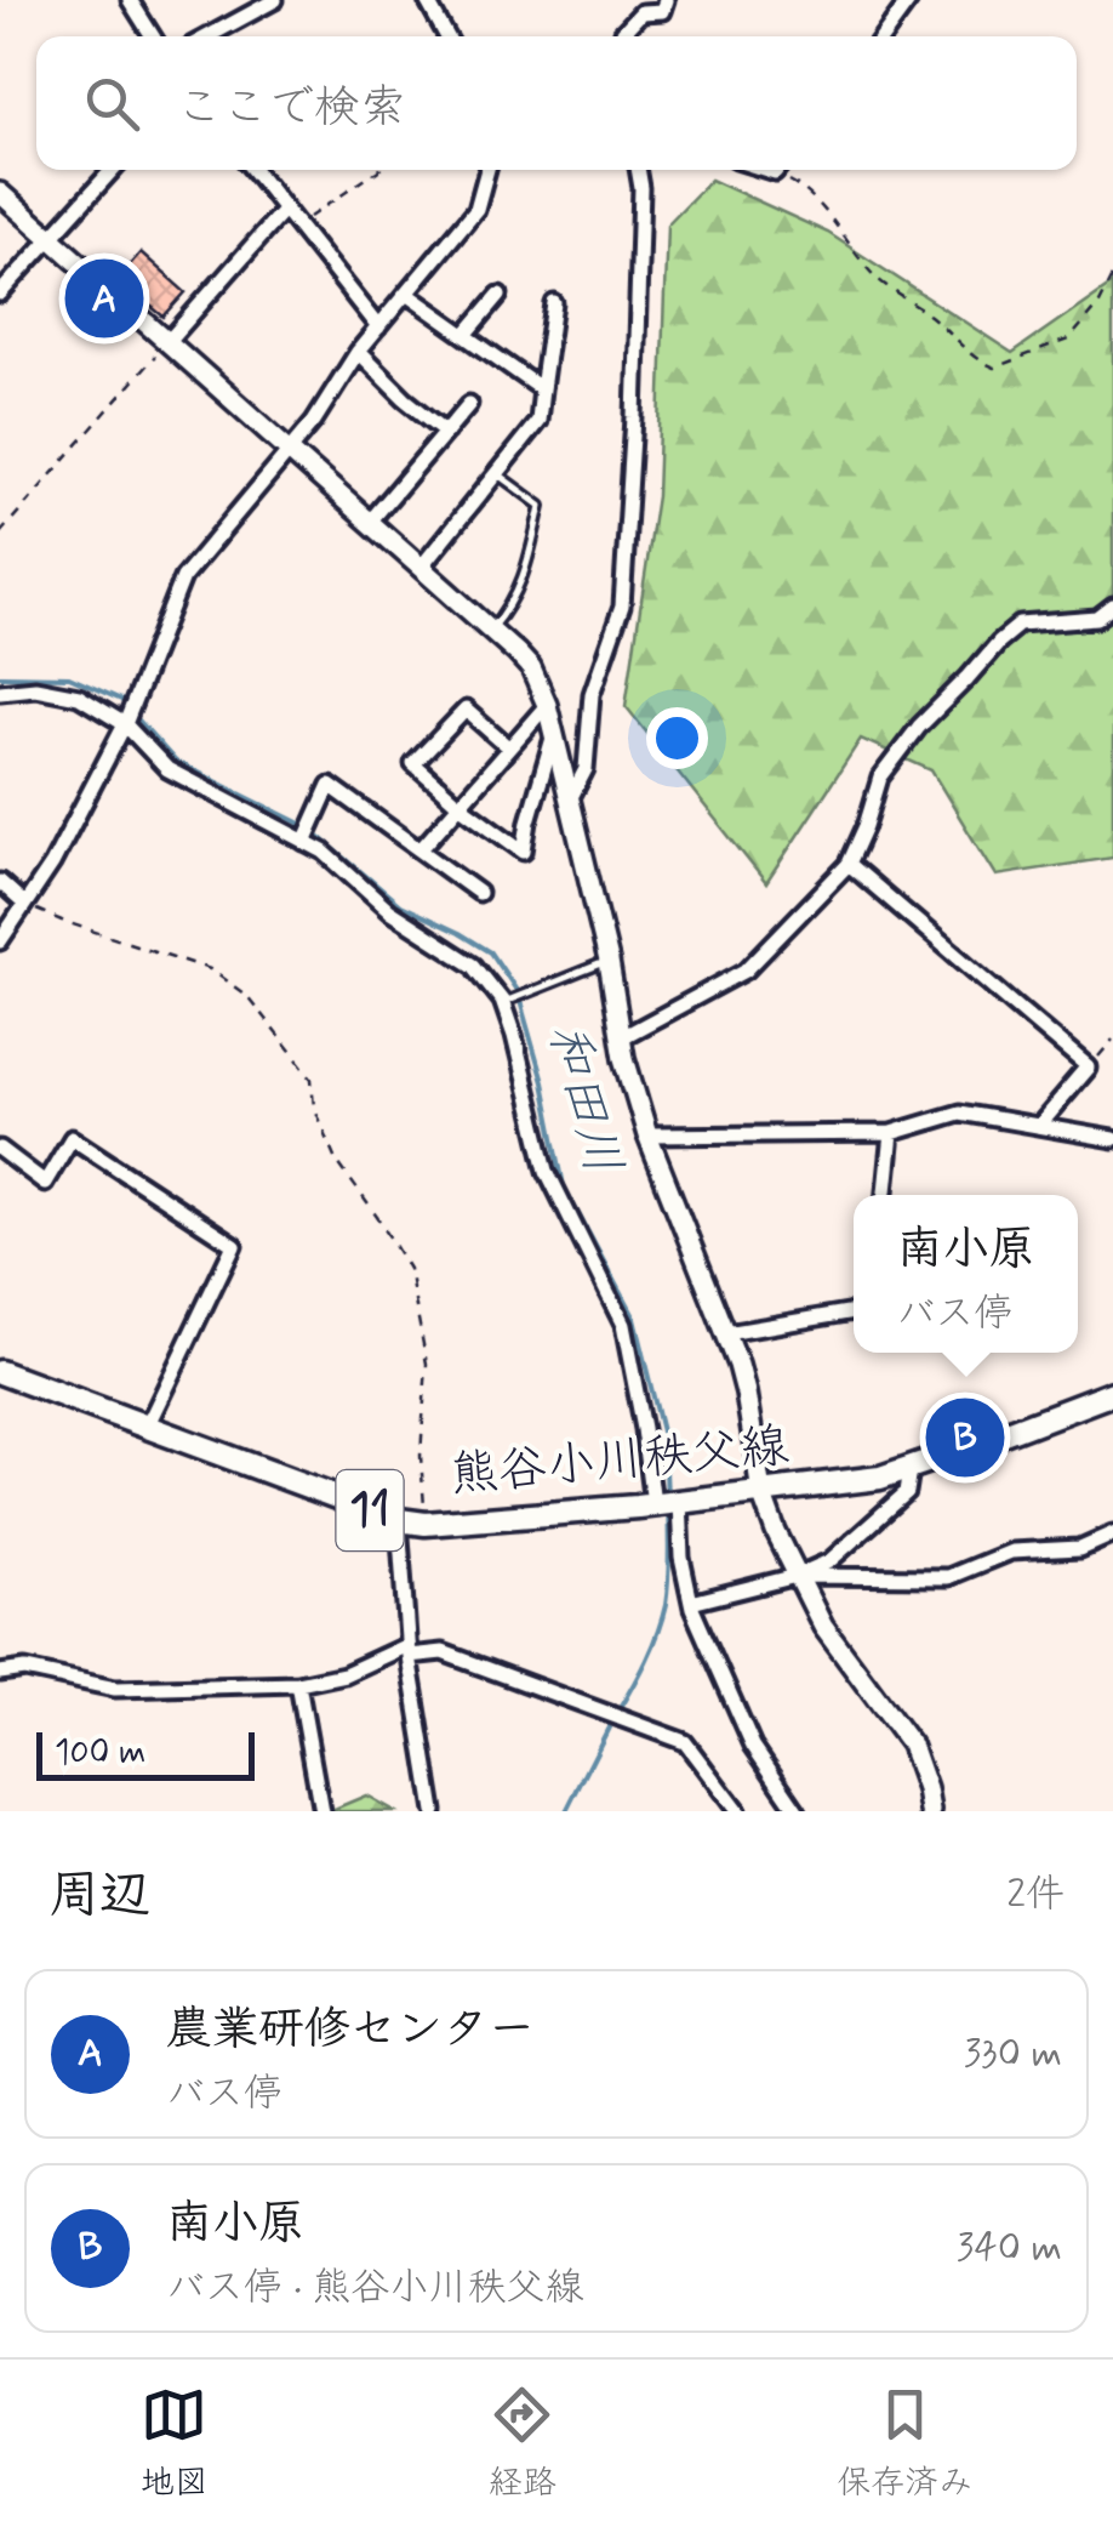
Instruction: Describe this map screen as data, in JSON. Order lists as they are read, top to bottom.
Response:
{
  "streets": {
    "main road": ["熊谷小川秩父線", "11"]
  },
  "water": ["和田川"],
  "scale_bar": "100 m",
  "page": {
    "search": "ここで検索",
    "pins": ["A", "B"],
    "popup": ["南小原", "バス停"],
    "scale": "100 m",
    "heading": ["周辺", "2件"],
    "list": [
      {
        "mark": "A",
        "name": "農業研修センター",
        "note": "バス停",
        "value": "330 m"
      },
      {
        "mark": "B",
        "name": "南小原",
        "note": "バス停 · 熊谷小川秩父線",
        "value": "340 m"
      }
    ],
    "nav": ["地図", "経路", "保存済み"]
  }
}
